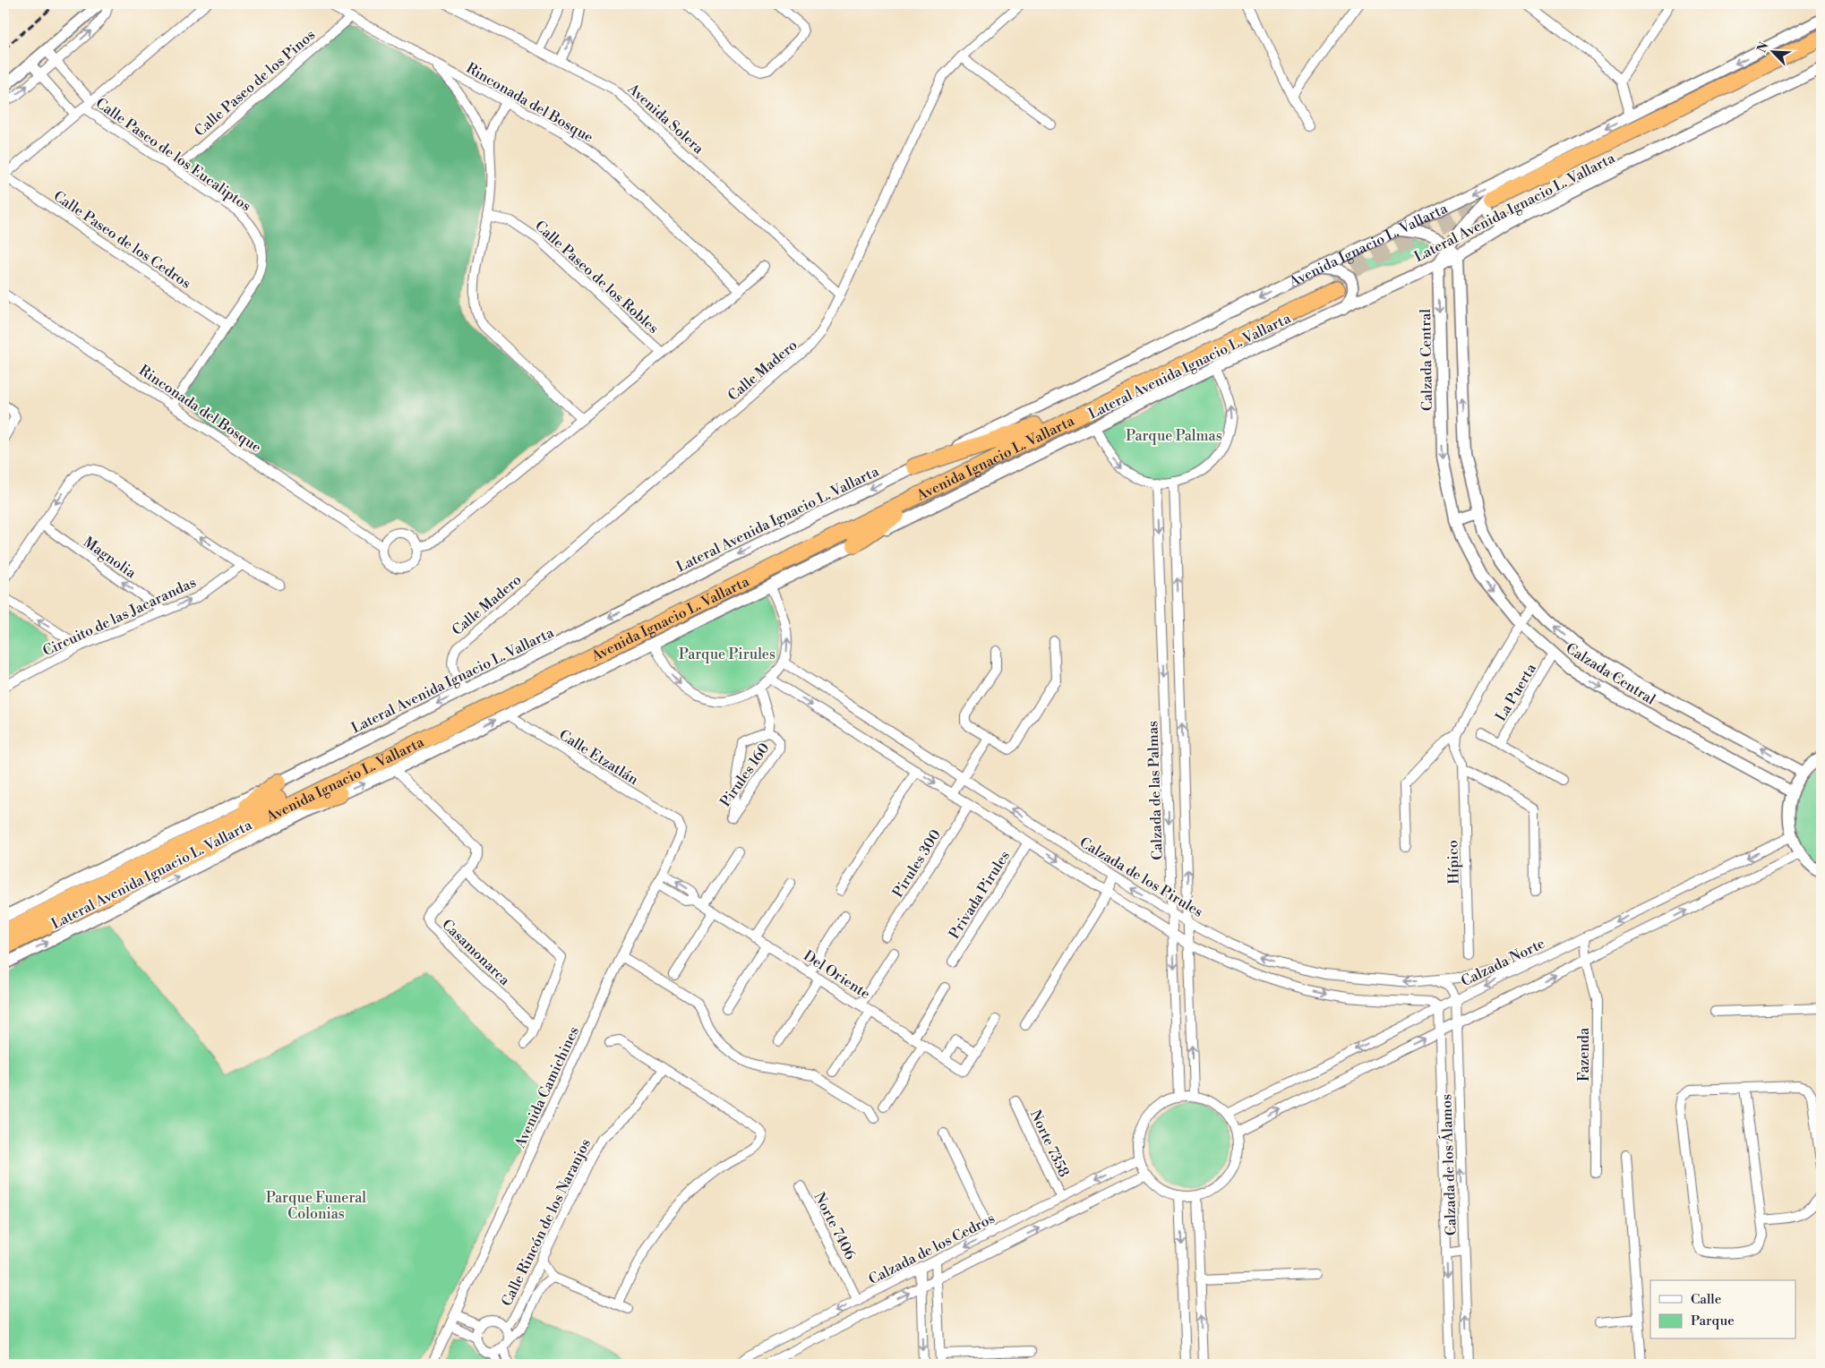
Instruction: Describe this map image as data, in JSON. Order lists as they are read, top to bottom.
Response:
{
  "streets": {
    "highway": ["Avenida Ignacio L. Vallarta"],
    "street": [
      "Calle Paseo de los Pinos",
      "Rinconada del Bosque",
      "Avenida Solera",
      "Calle Paseo de los Eucaliptos",
      "Lateral Avenida Ignacio L. Vallarta",
      "Calle Paseo de los Cedros",
      "Calle Paseo de los Robles",
      "Calzada Central",
      "Calle Madero",
      "Magnolia",
      "Circuito de las Jacarandas",
      "La Puerta",
      "Calle Etzatlán",
      "Pirules 160",
      "Calzada de las Palmas",
      "Hípico",
      "Pirules 300",
      "Calzada de los Pirules",
      "Privada Pirules",
      "Casamonarca",
      "Calzada Norte",
      "Del Oriente",
      "Fazenda",
      "Avenida Camichines",
      "Norte 7358",
      "Calzada de los Álamos",
      "Calle Rincón de los Naranjos",
      "Norte 7406",
      "Calzada de los Cedros"
    ]
  },
  "crossings": [
    ["Calle Paseo de los Pinos", "Rinconada del Bosque"],
    ["Calle Paseo de los Pinos", "Calle Paseo de los Eucaliptos"],
    ["Rinconada del Bosque", "Calle Paseo de los Eucaliptos"],
    ["Avenida Solera", "Calle Madero"],
    ["Calle Paseo de los Eucaliptos", "Calle Paseo de los Cedros"],
    ["Lateral Avenida Ignacio L. Vallarta", "Avenida Ignacio L. Vallarta"],
    ["Lateral Avenida Ignacio L. Vallarta", "Calzada Central"],
    ["Lateral Avenida Ignacio L. Vallarta", "Calle Madero"],
    ["Lateral Avenida Ignacio L. Vallarta", "Calle Etzatlán"],
    ["Lateral Avenida Ignacio L. Vallarta", "Casamonarca"],
    ["Calzada Central", "La Puerta"],
    ["Magnolia", "Circuito de las Jacarandas"],
    ["Calle Etzatlán", "Avenida Camichines"],
    ["Calzada de las Palmas", "Calzada de los Pirules"],
    ["Calzada de las Palmas", "Calzada Norte"],
    ["Calzada de las Palmas", "Calzada de los Cedros"],
    ["Pirules 300", "Calzada de los Pirules"],
    ["Calzada de los Pirules", "Privada Pirules"],
    ["Calzada de los Pirules", "Calzada Norte"],
    ["Calzada de los Pirules", "Calzada de los Álamos"],
    ["Calzada Norte", "Fazenda"],
    ["Calzada Norte", "Calzada de los Álamos"],
    ["Calzada Norte", "Calzada de los Cedros"],
    ["Norte 7358", "Calzada de los Cedros"],
    ["Norte 7406", "Calzada de los Cedros"]
  ],
  "parks": ["Parque Palmas", "Parque Pirules", "Parque Funeral Colonias"],
  "legend": ["Calle", "Parque"],
  "north": "top left"
}
